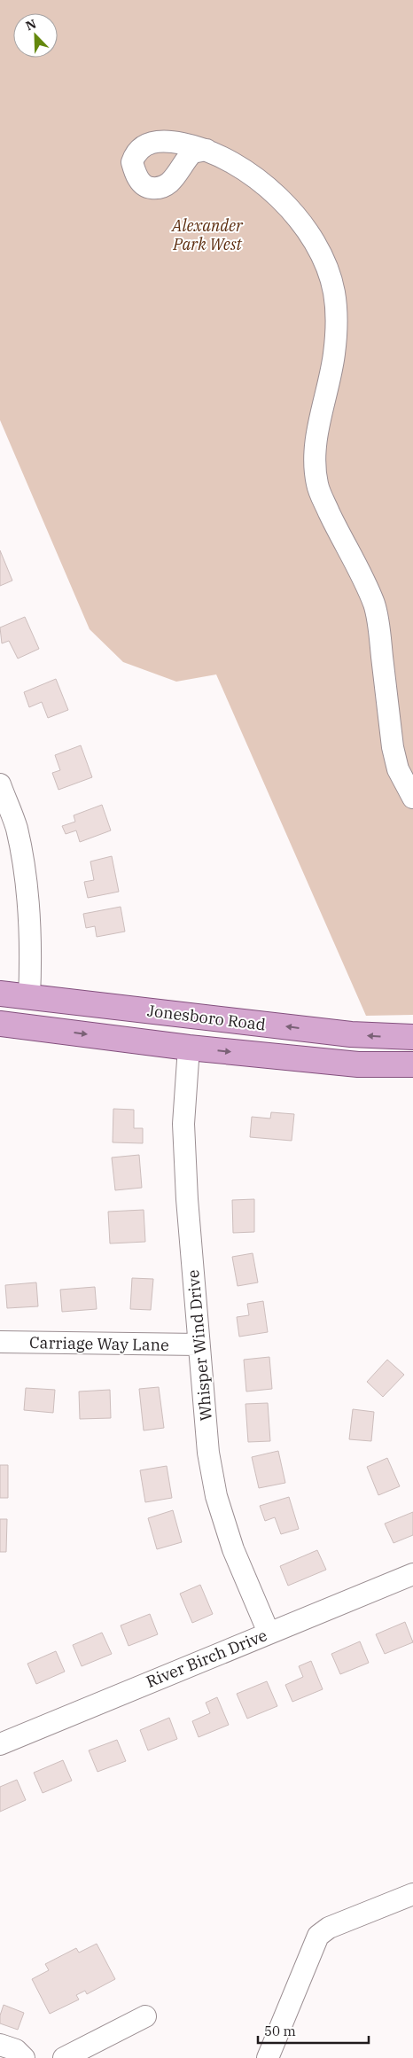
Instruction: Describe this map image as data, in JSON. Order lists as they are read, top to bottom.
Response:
{
  "streets": {
    "main road": ["Jonesboro Road"],
    "street": ["Carriage Way Lane", "Whisper Wind Drive", "River Birch Drive"]
  },
  "crossings": [
    ["Jonesboro Road", "Whisper Wind Drive"],
    ["Carriage Way Lane", "Whisper Wind Drive"],
    ["Whisper Wind Drive", "River Birch Drive"]
  ],
  "parks": ["Alexander Park West"],
  "scale_bar": "50 m",
  "north": "top left"
}
